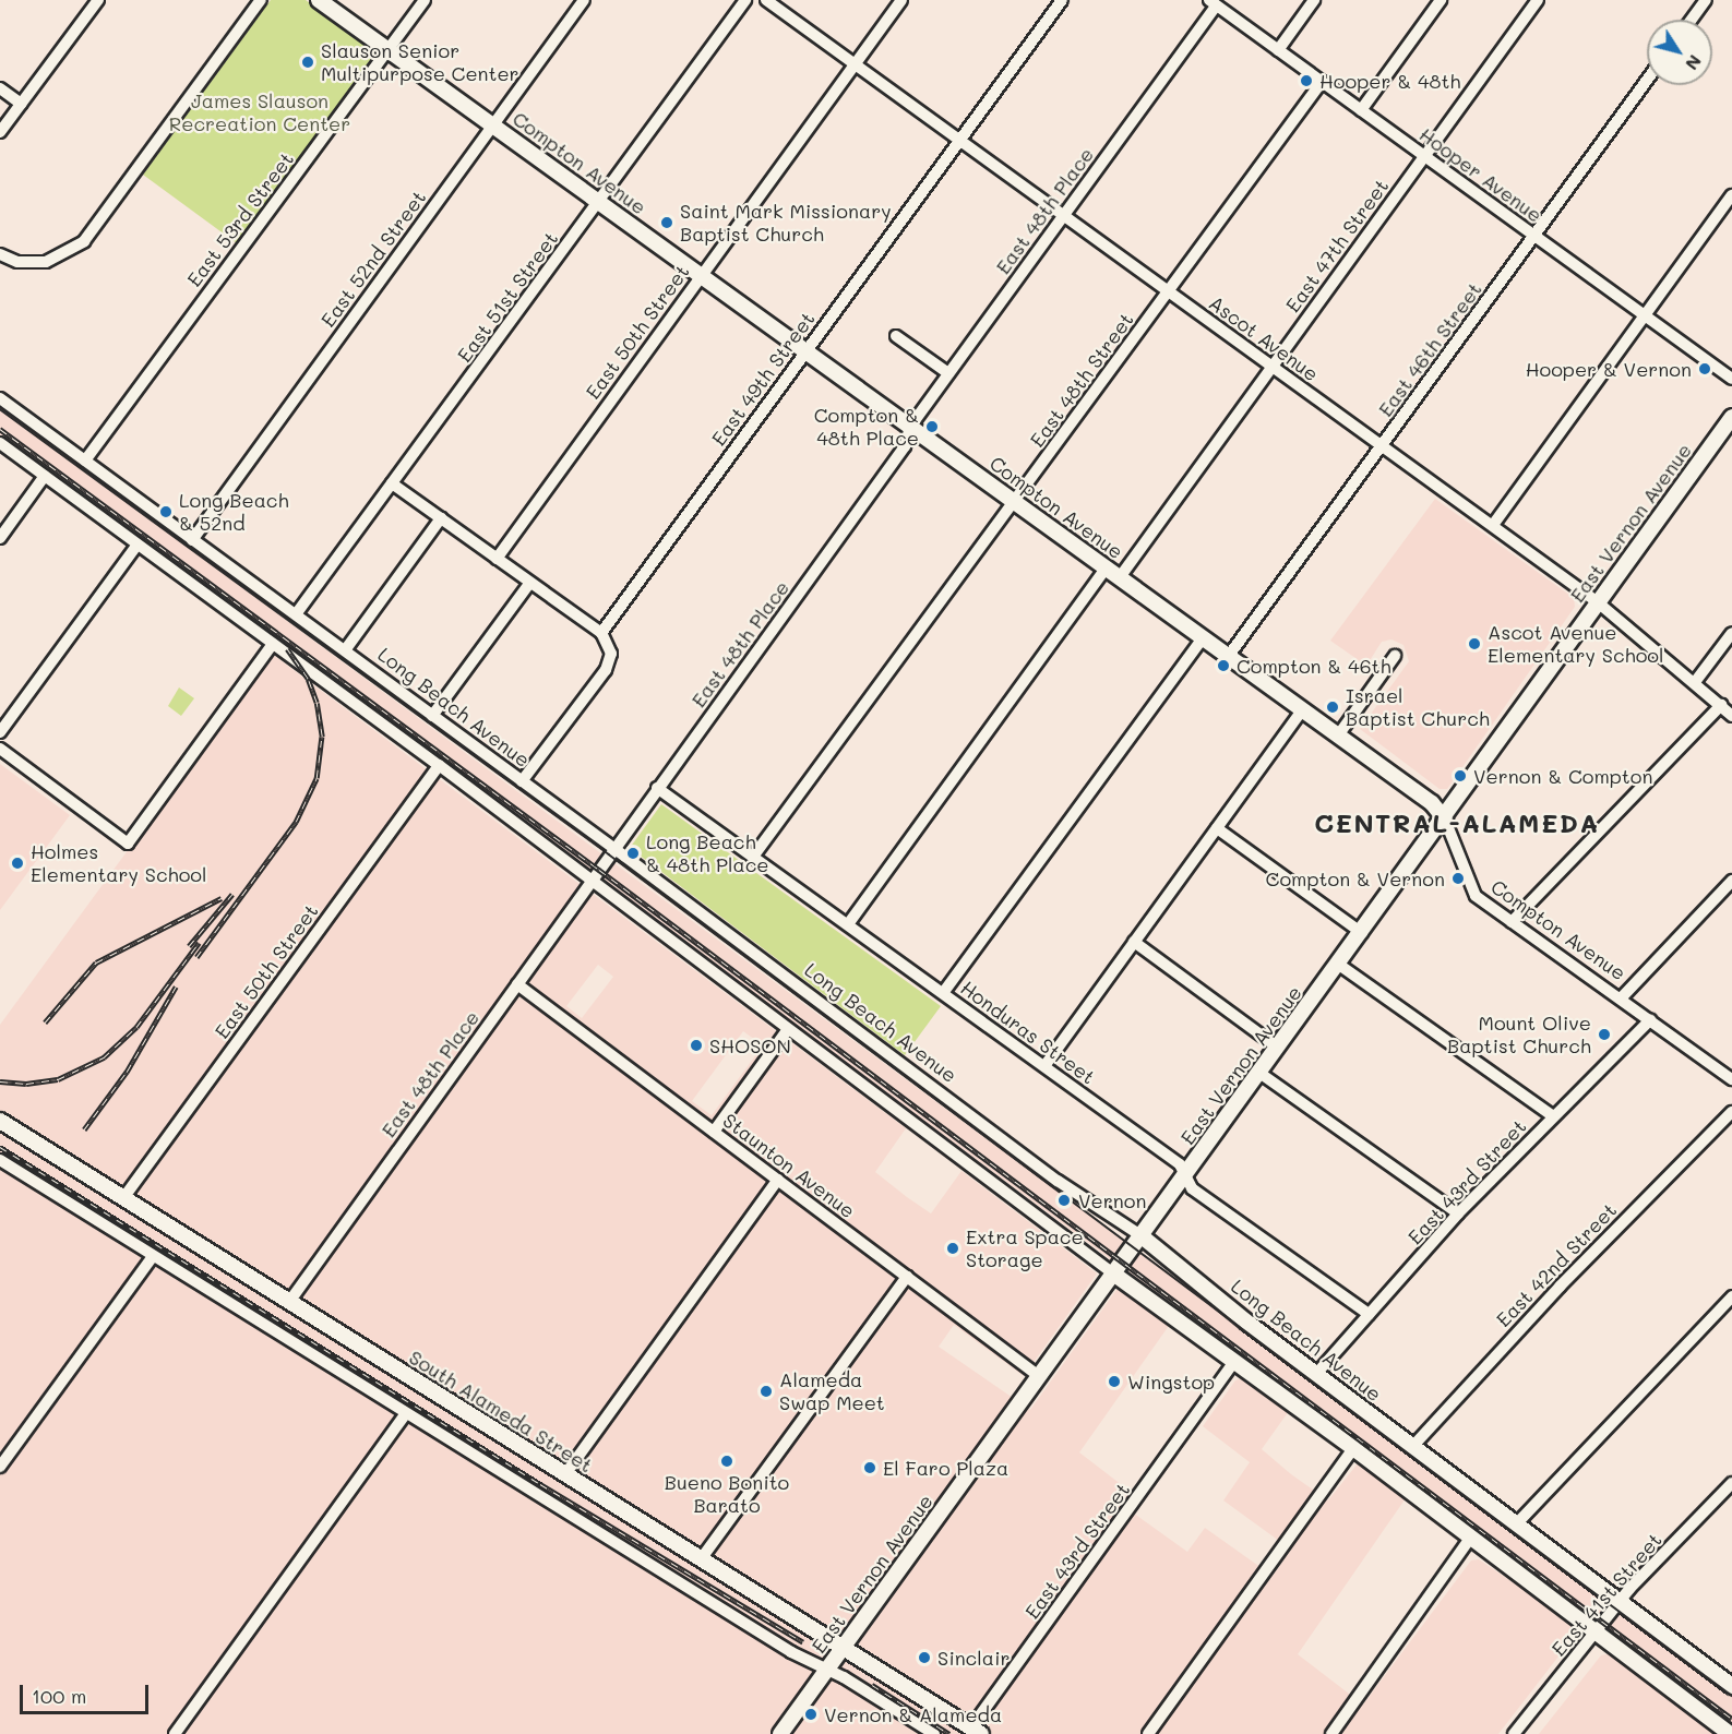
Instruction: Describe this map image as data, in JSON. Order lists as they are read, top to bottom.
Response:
{
  "streets": {
    "main road": [
      "Compton Avenue",
      "East Vernon Avenue",
      "Long Beach Avenue",
      "South Alameda Street"
    ],
    "street": [
      "Hooper Avenue",
      "East 48th Place",
      "East 53rd Street",
      "East 47th Street",
      "East 52nd Street",
      "East 51st Street",
      "East 50th Street",
      "Ascot Avenue",
      "East 46th Street",
      "East 49th Street",
      "East 48th Street",
      "Honduras Street",
      "Staunton Avenue",
      "East 43rd Street",
      "East 42nd Street",
      "East 41st Street"
    ]
  },
  "crossings": [
    ["Compton Avenue", "East 48th Place"],
    ["Compton Avenue", "East 53rd Street"],
    ["Compton Avenue", "East 47th Street"],
    ["Compton Avenue", "East 52nd Street"],
    ["Compton Avenue", "East 51st Street"],
    ["Compton Avenue", "East 50th Street"],
    ["Compton Avenue", "East 46th Street"],
    ["Compton Avenue", "East 49th Street"],
    ["Compton Avenue", "East 48th Street"],
    ["Compton Avenue", "East Vernon Avenue"],
    ["Compton Avenue", "East 43rd Street"],
    ["Hooper Avenue", "East 48th Place"],
    ["Hooper Avenue", "East 47th Street"],
    ["Hooper Avenue", "East 46th Street"],
    ["Hooper Avenue", "East 48th Street"],
    ["East 48th Place", "Ascot Avenue"],
    ["East 48th Place", "Long Beach Avenue"],
    ["East 48th Place", "Honduras Street"],
    ["East 48th Place", "Staunton Avenue"],
    ["East 48th Place", "South Alameda Street"],
    ["East 53rd Street", "Long Beach Avenue"],
    ["East 47th Street", "Ascot Avenue"],
    ["East 52nd Street", "Long Beach Avenue"],
    ["East 51st Street", "Long Beach Avenue"],
    ["East 50th Street", "Ascot Avenue"],
    ["East 50th Street", "South Alameda Street"],
    ["Ascot Avenue", "East 46th Street"],
    ["Ascot Avenue", "East 49th Street"],
    ["Ascot Avenue", "East 48th Street"],
    ["Ascot Avenue", "East Vernon Avenue"],
    ["East 48th Street", "Honduras Street"],
    ["East Vernon Avenue", "Long Beach Avenue"],
    ["East Vernon Avenue", "Honduras Street"],
    ["East Vernon Avenue", "Staunton Avenue"],
    ["East Vernon Avenue", "South Alameda Street"],
    ["Long Beach Avenue", "East 43rd Street"],
    ["Long Beach Avenue", "East 42nd Street"],
    ["Long Beach Avenue", "East 41st Street"],
    ["Honduras Street", "East 43rd Street"],
    ["East 43rd Street", "South Alameda Street"]
  ],
  "districts": ["CENTRAL-ALAMEDA"],
  "parks": ["James Slauson Recreation Center"],
  "places": [
    "Slauson Senior Multipurpose Center",
    "Hooper & 48th",
    "Saint Mark Missionary Baptist Church",
    "Hooper & Vernon",
    "Compton & 48th Place",
    "Long Beach & 52nd",
    "Ascot Avenue Elementary School",
    "Compton & 46th",
    "Israel Baptist Church",
    "Vernon & Compton",
    "Long Beach & 48th Place",
    "Holmes Elementary School",
    "Compton & Vernon",
    "Mount Olive Baptist Church",
    "SHOSON",
    "Vernon",
    "Extra Space Storage",
    "Wingstop",
    "Alameda Swap Meet",
    "Bueno Bonito Barato",
    "El Faro Plaza",
    "Sinclair",
    "Vernon & Alameda"
  ],
  "scale_bar": "100 m",
  "north": "bottom right"
}
